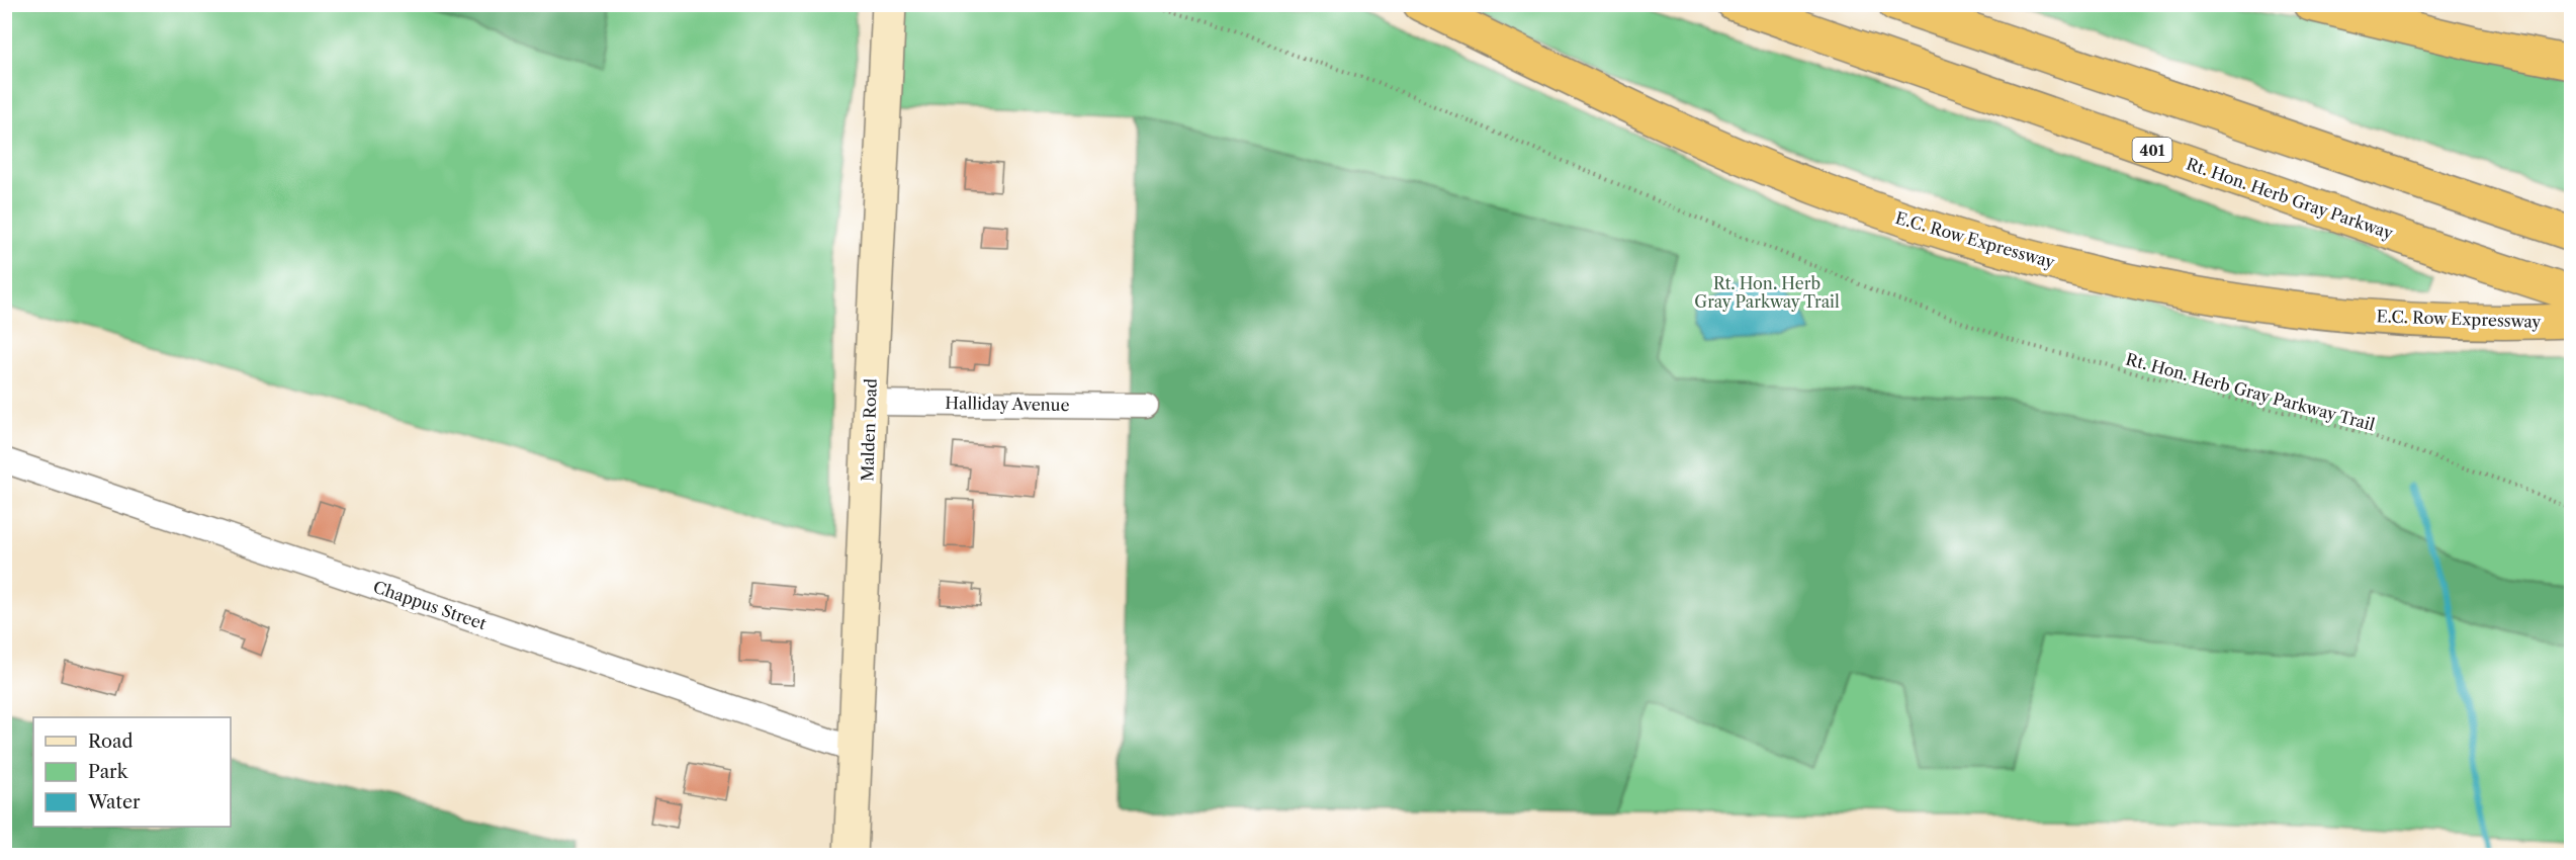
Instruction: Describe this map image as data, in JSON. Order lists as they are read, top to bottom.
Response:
{
  "streets": {
    "highway": ["401", "Rt. Hon. Herb Gray Parkway", "E.C. Row Expressway"],
    "main road": ["Malden Road"],
    "street": ["Halliday Avenue", "Chappus Street"],
    "path": ["Rt. Hon. Herb Gray Parkway Trail"]
  },
  "crossings": [
    ["Halliday Avenue", "Malden Road"],
    ["Malden Road", "Chappus Street"]
  ],
  "parks": ["Rt. Hon. Herb Gray Parkway Trail"],
  "legend": ["Road", "Park", "Water"]
}
